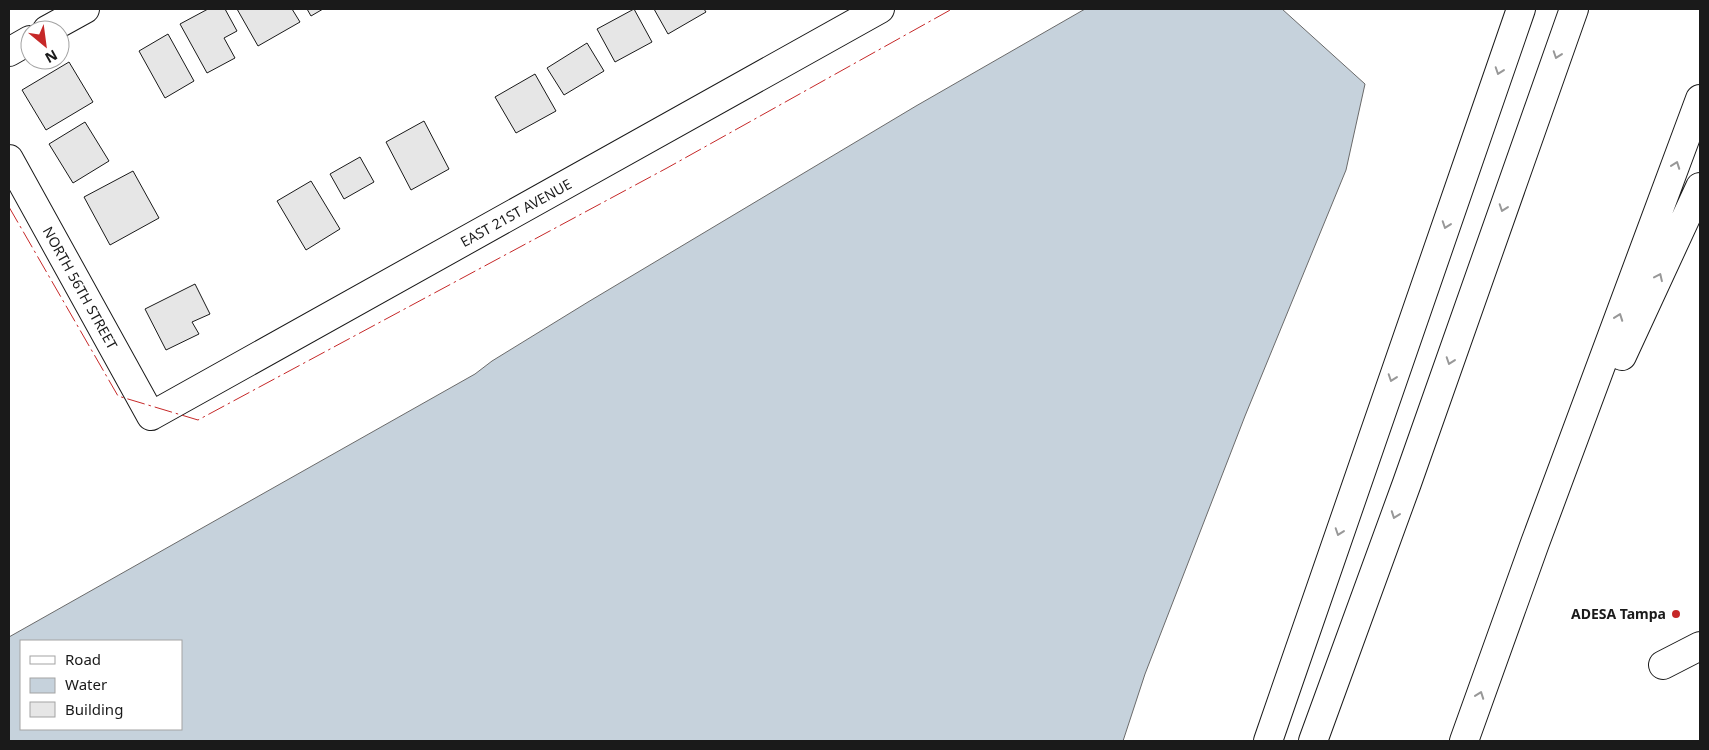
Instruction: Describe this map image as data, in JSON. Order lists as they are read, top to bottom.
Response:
{
  "streets": {
    "main road": ["EAST 21ST AVENUE", "NORTH 56TH STREET"]
  },
  "crossings": [
    ["EAST 21ST AVENUE", "NORTH 56TH STREET"]
  ],
  "places": ["ADESA Tampa"],
  "legend": ["Road", "Water", "Building"],
  "north": "bottom right"
}
